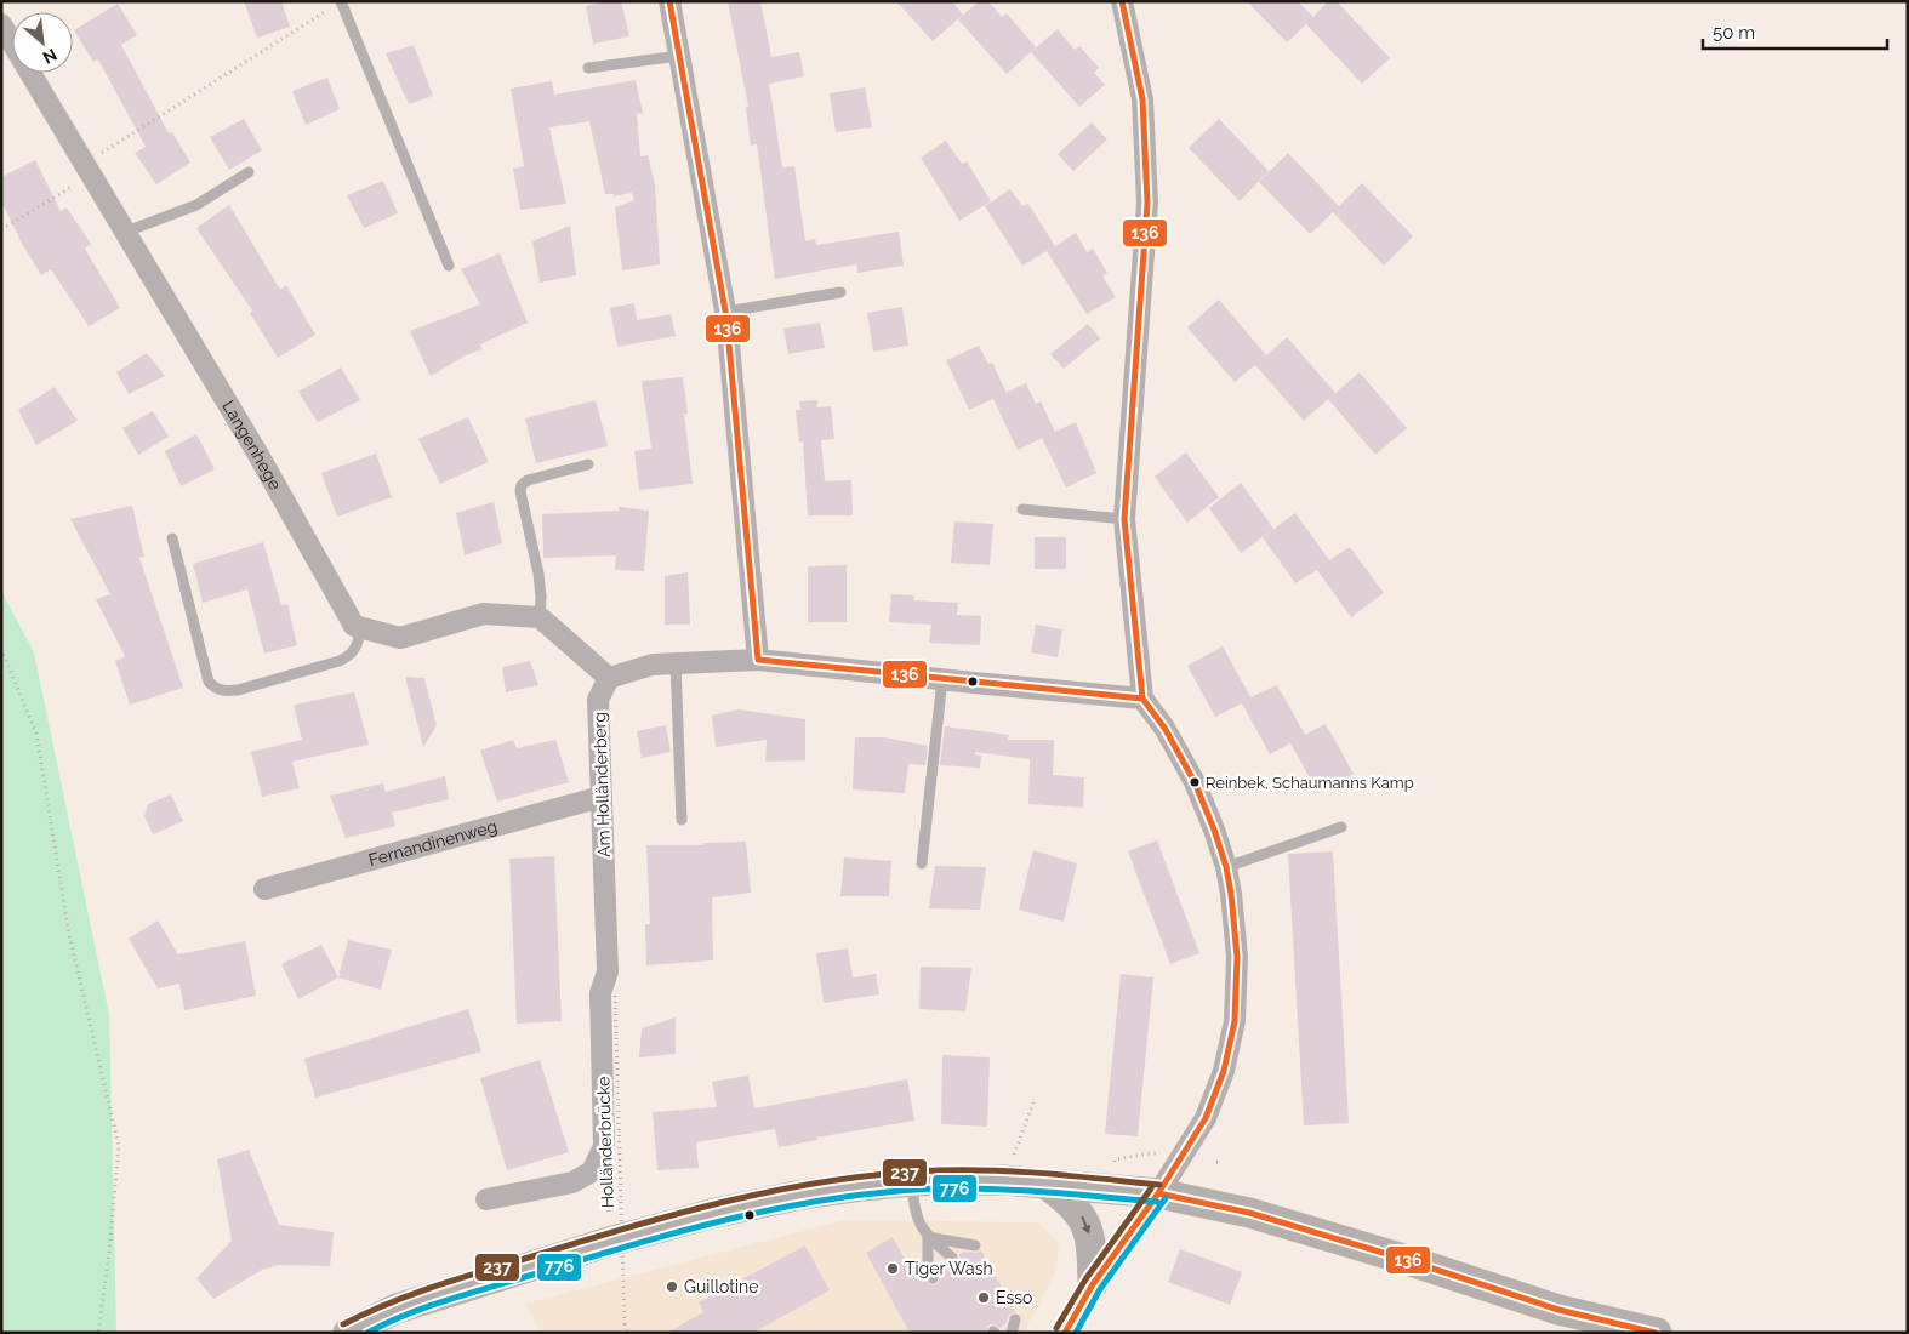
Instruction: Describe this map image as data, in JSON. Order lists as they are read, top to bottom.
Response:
{
  "streets": {
    "street": ["Langenhege", "Am Holländerberg", "Fernandinenweg"],
    "path": ["Holländerbrücke"]
  },
  "crossings": [
    ["Am Holländerberg", "Fernandinenweg"]
  ],
  "places": [
    "Reinbek, Schaumanns Kamp",
    "Tiger Wash",
    "Guillotine",
    "Esso"
  ],
  "lines": ["transit line 136", "transit line 237", "transit line 776"],
  "scale_bar": "50 m",
  "north": "bottom right"
}
